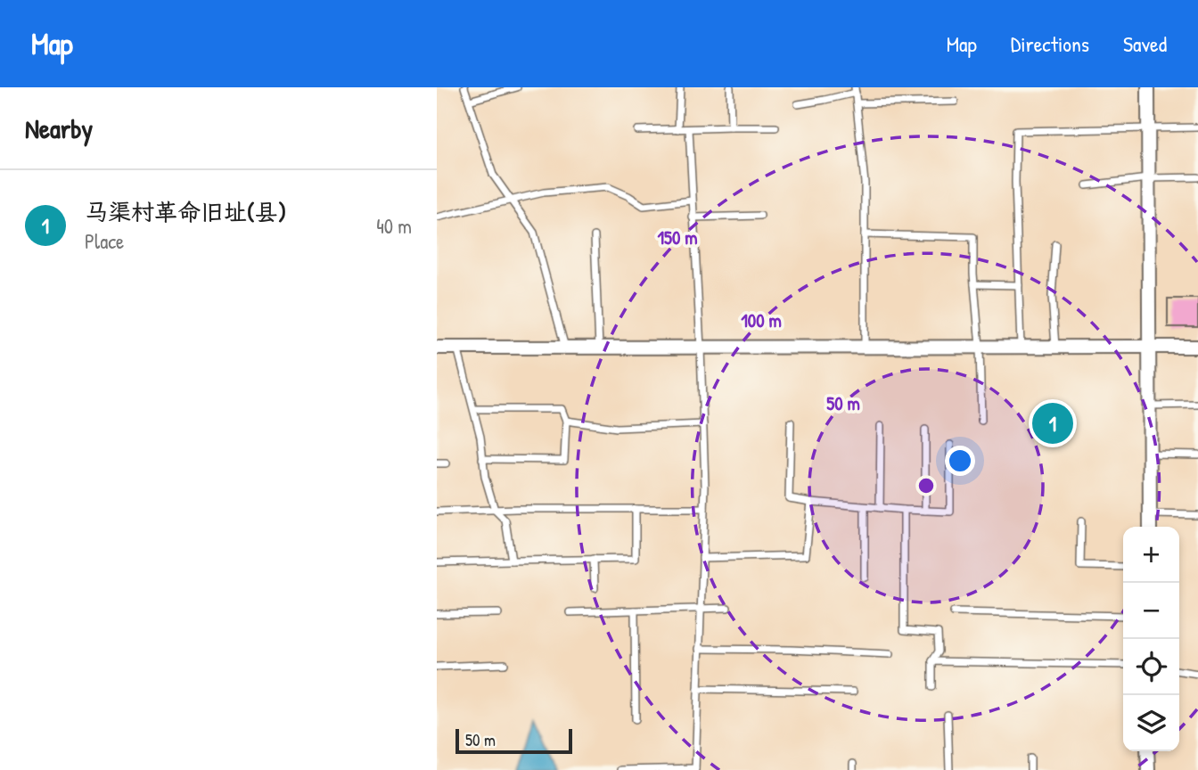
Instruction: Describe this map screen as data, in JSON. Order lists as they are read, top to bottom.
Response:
{
  "scale_bar": "50 m",
  "page": {
    "header": "Map",
    "nav": ["Map", "Directions", "Saved"],
    "heading": "Nearby",
    "list": [
      {
        "mark": "1",
        "name": "马渠村革命旧址(县)",
        "note": "Place",
        "value": "40 m"
      }
    ],
    "pins": "1",
    "map_buttons": ["+", "−"],
    "scale": "50 m"
  },
  "rings": ["150 m", "100 m", "50 m"]
}
